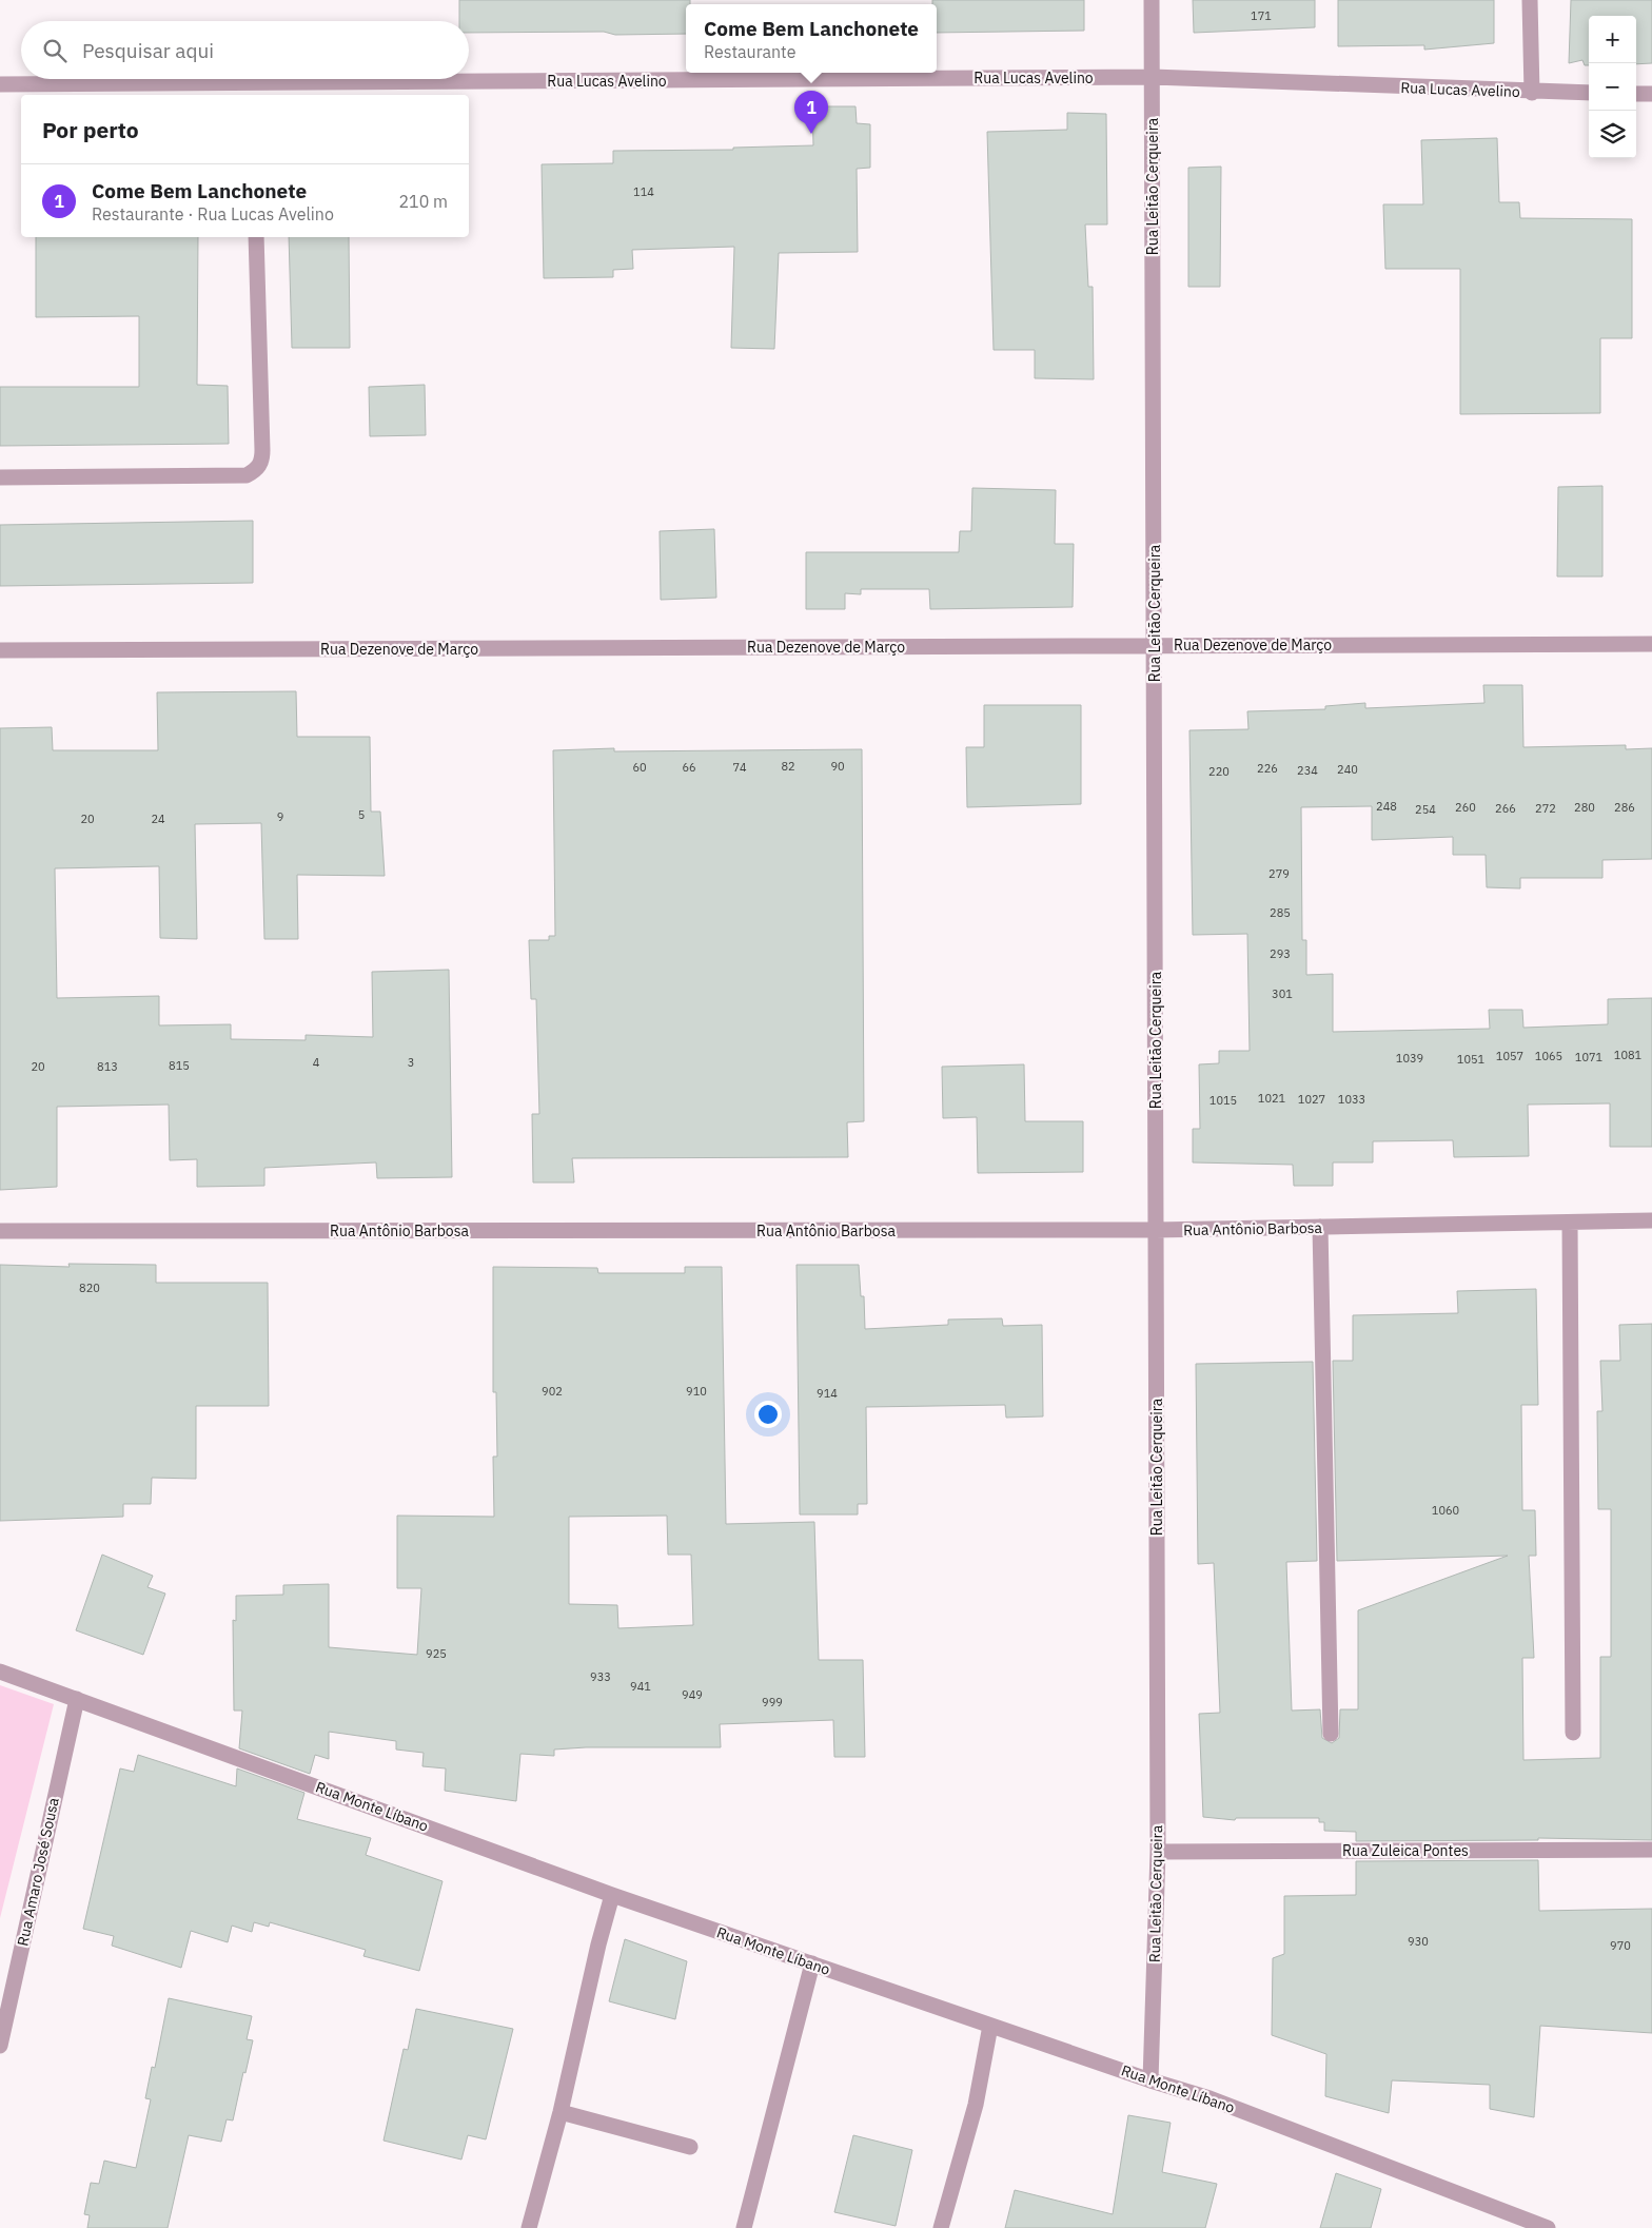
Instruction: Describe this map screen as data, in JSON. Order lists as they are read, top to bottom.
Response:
{
  "streets": {
    "street": [
      "Rua Lucas Avelino",
      "Rua Leitão Cerqueira",
      "Rua Dezenove de Março",
      "Rua Antônio Barbosa",
      "Rua Monte Líbano",
      "Rua Zuleica Pontes",
      "Rua Amaro José Sousa"
    ]
  },
  "crossings": [
    ["Rua Lucas Avelino", "Rua Leitão Cerqueira"],
    ["Rua Leitão Cerqueira", "Rua Dezenove de Março"],
    ["Rua Leitão Cerqueira", "Rua Antônio Barbosa"],
    ["Rua Leitão Cerqueira", "Rua Monte Líbano"],
    ["Rua Leitão Cerqueira", "Rua Zuleica Pontes"],
    ["Rua Monte Líbano", "Rua Amaro José Sousa"]
  ],
  "house_numbers": [
    "171",
    "114",
    "82",
    "90",
    "60",
    "66",
    "74",
    "226",
    "240",
    "234",
    "220",
    "248",
    "260",
    "280",
    "286",
    "266",
    "272",
    "254",
    "5",
    "9",
    "20",
    "24",
    "279",
    "285",
    "293",
    "301",
    "1081",
    "1057",
    "1065",
    "1071",
    "1039",
    "1051",
    "4",
    "3",
    "815",
    "20",
    "813",
    "1021",
    "1027",
    "1033",
    "1015",
    "820",
    "902",
    "910",
    "914",
    "1060",
    "925",
    "933",
    "941",
    "949",
    "999",
    "930",
    "970"
  ],
  "page": {
    "popup": ["Come Bem Lanchonete", "Restaurante"],
    "map_buttons": ["+", "−"],
    "search": "Pesquisar aqui",
    "pins": "1",
    "heading": "Por perto",
    "list": [
      {
        "mark": "1",
        "name": "Come Bem Lanchonete",
        "note": "Restaurante · Rua Lucas Avelino",
        "value": "210 m"
      }
    ]
  }
}
